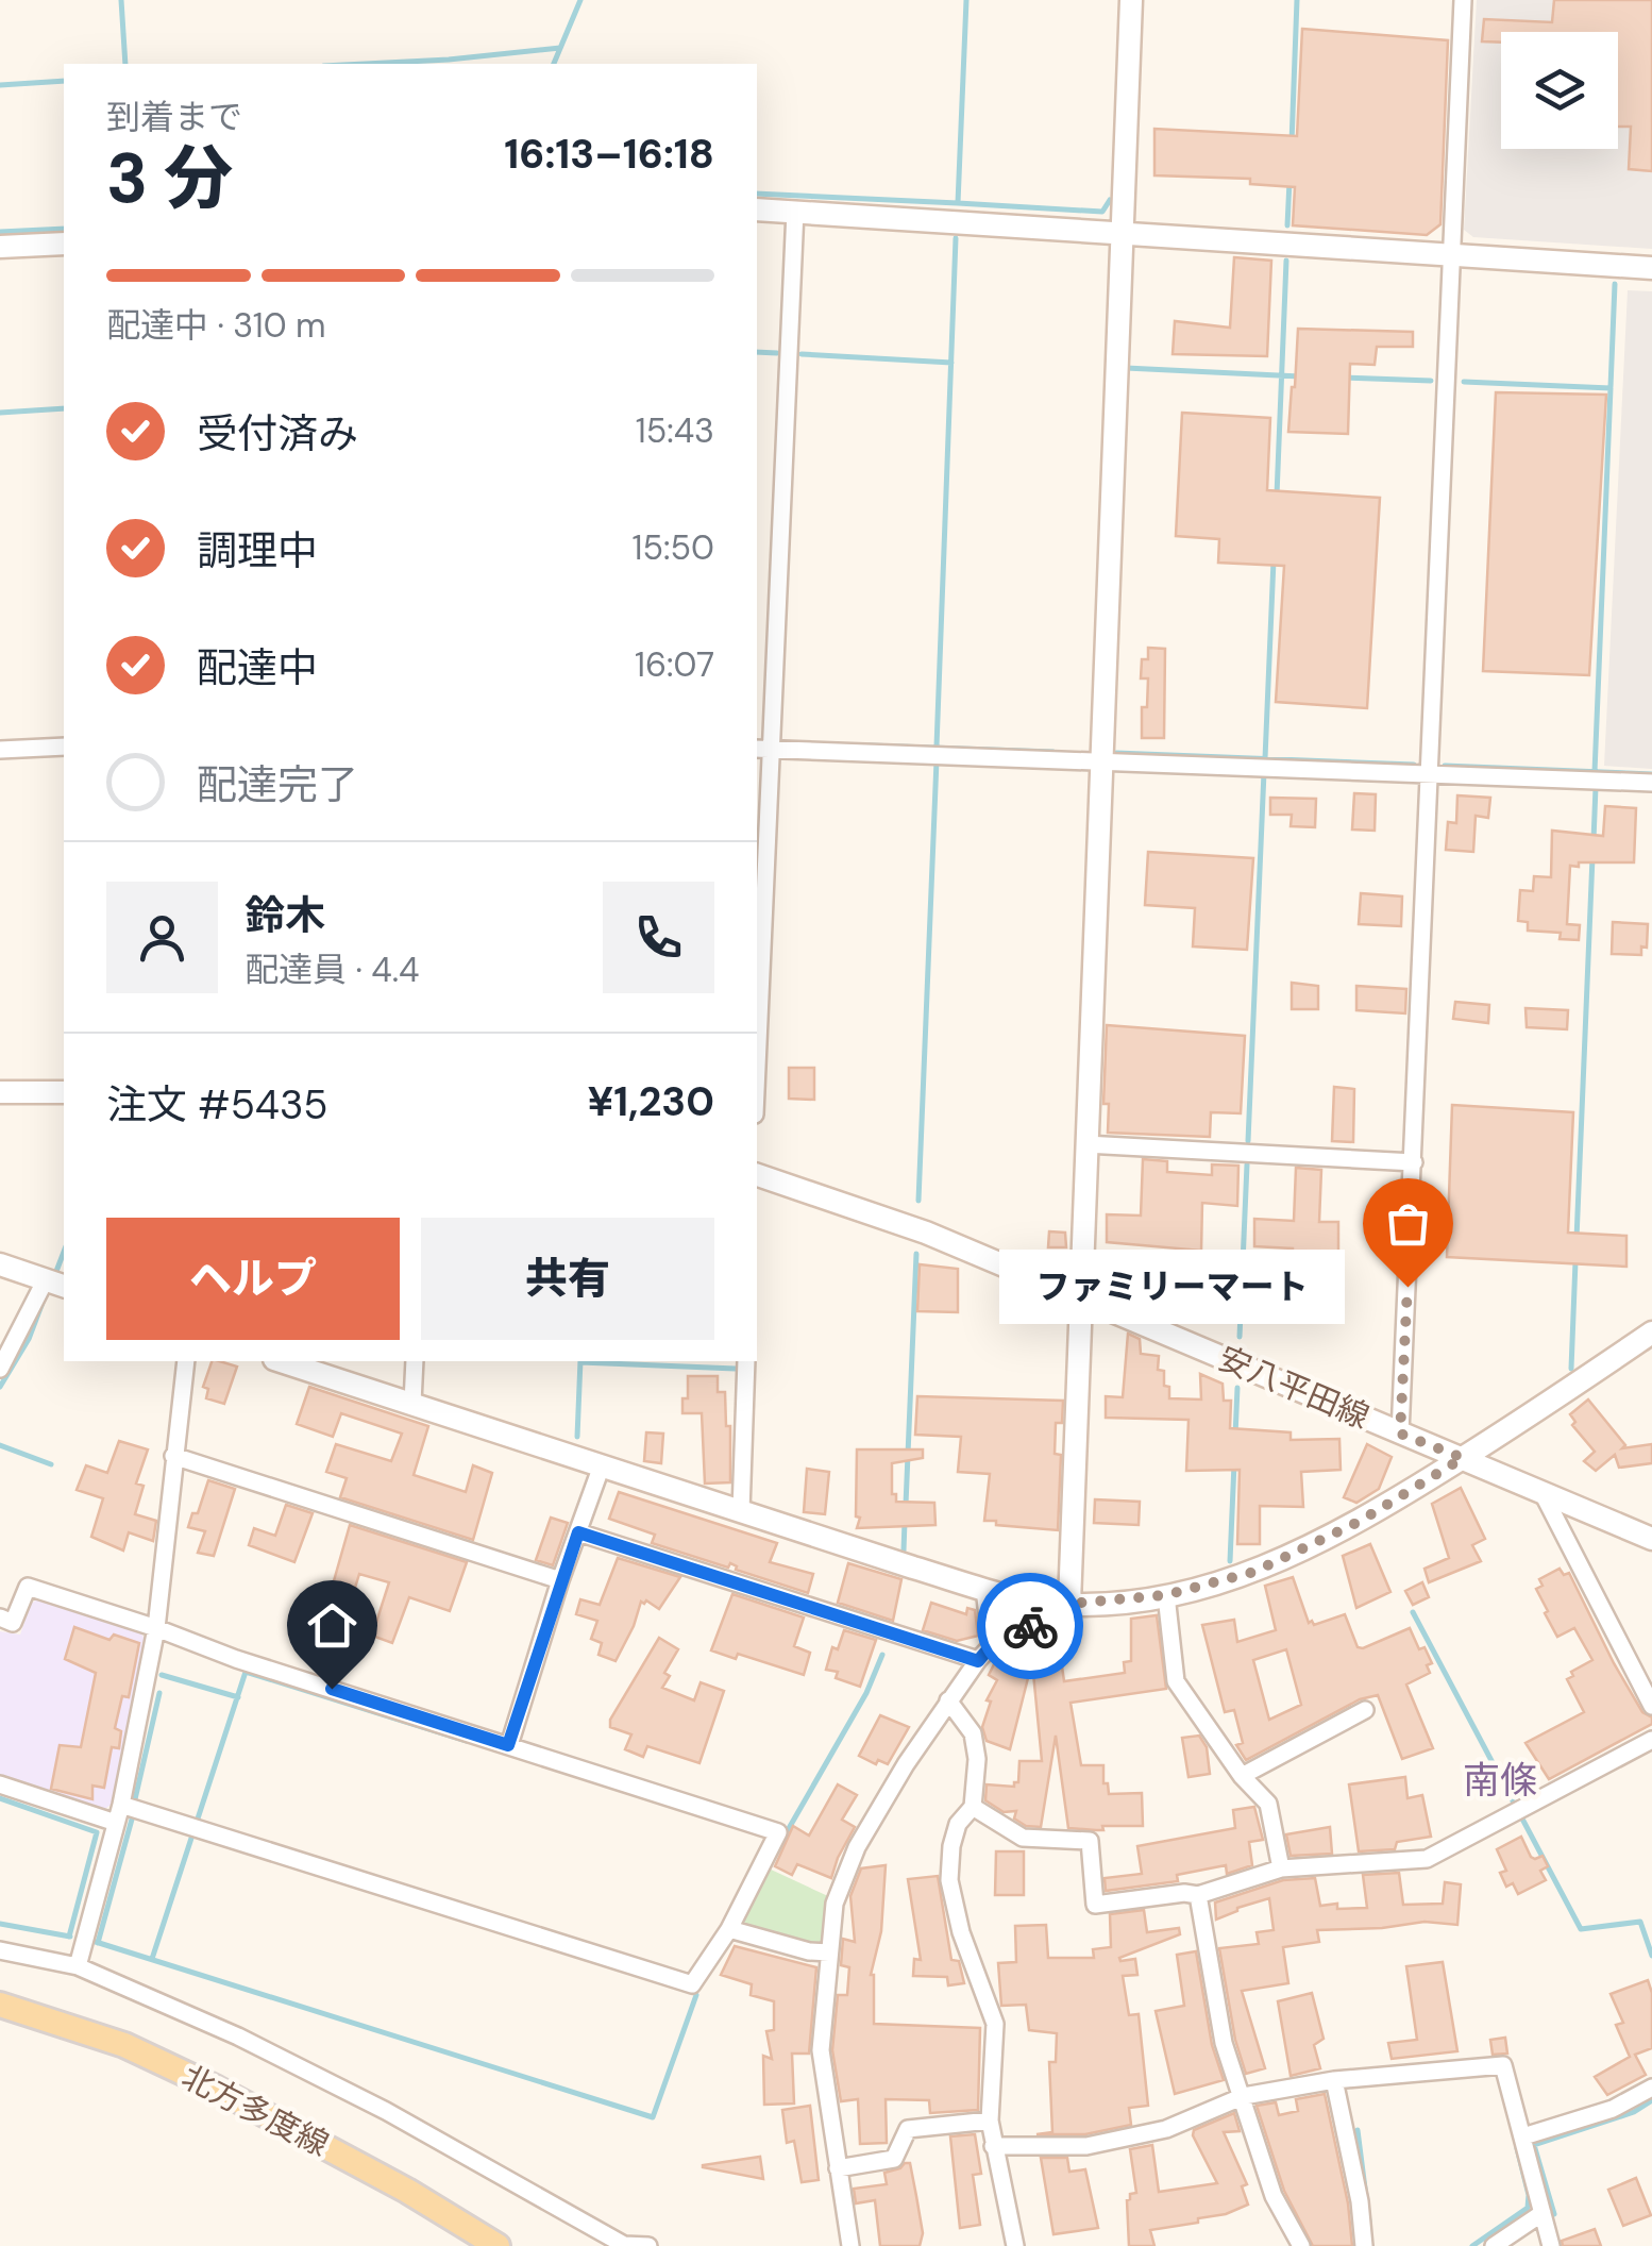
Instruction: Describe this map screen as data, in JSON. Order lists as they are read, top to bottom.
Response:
{
  "streets": {
    "main road": ["北方多度線"],
    "street": ["安八平田線"]
  },
  "districts": ["南條"],
  "places": ["ファミリーマート"],
  "page": {
    "heading": ["3 分", "到着まで", "16:13–16:18"],
    "panel": [
      "鈴木",
      "配達員 · 4.4",
      "注文 #5435",
      "¥1,230"
    ],
    "bar": "配達中 · 310 m",
    "list": [
      ["受付済み", "15:43"],
      ["調理中", "15:50"],
      ["配達中", "16:07"],
      "配達完了"
    ],
    "buttons": ["ヘルプ", "共有"],
    "bubble": "ファミリーマート"
  }
}
